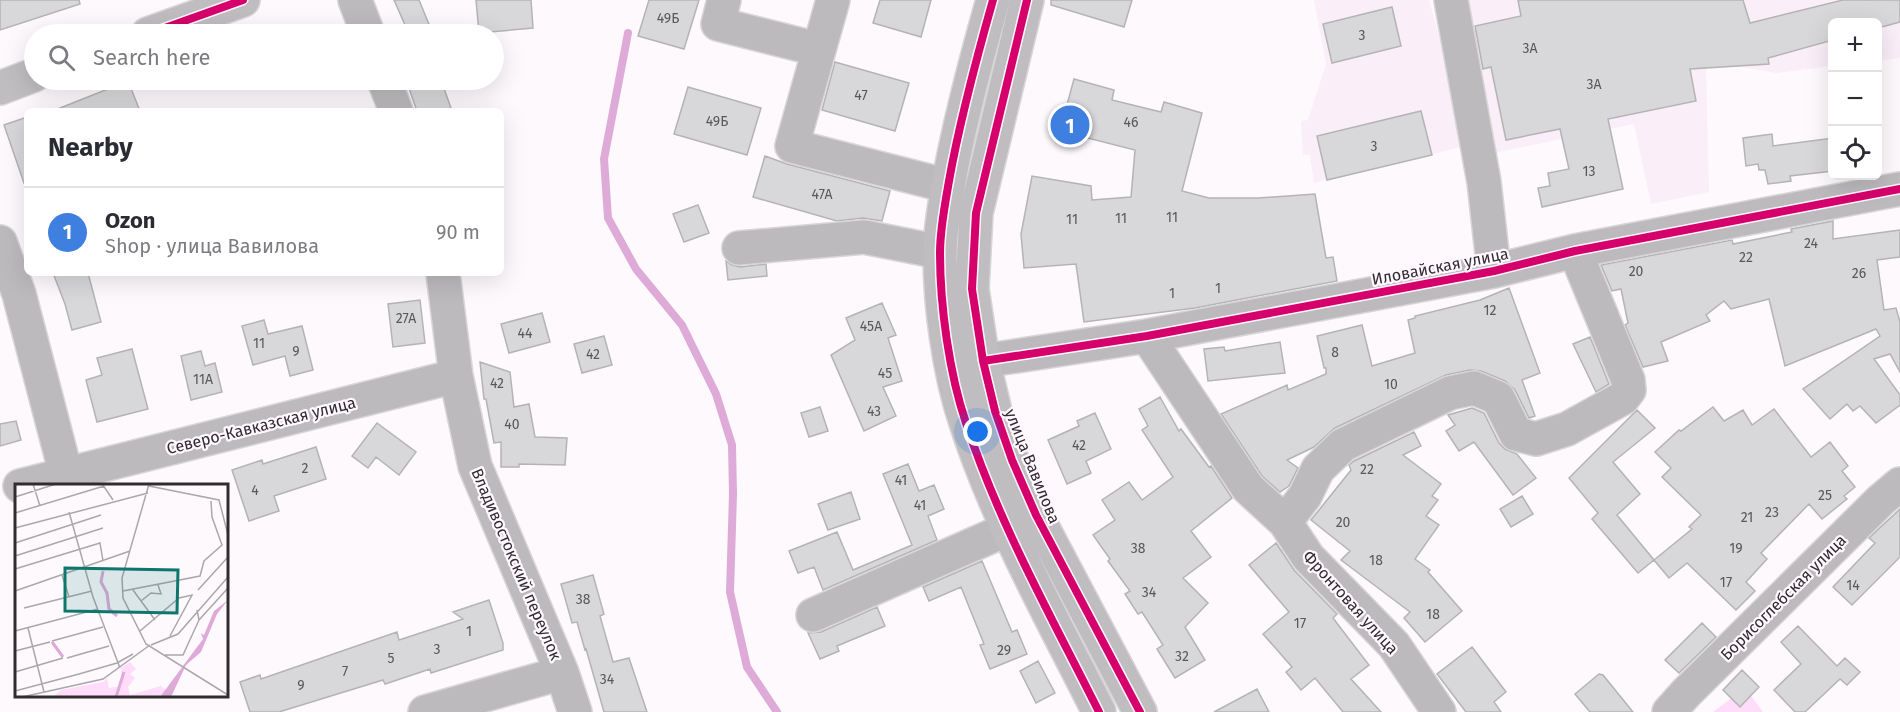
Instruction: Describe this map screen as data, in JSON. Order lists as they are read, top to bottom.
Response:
{
  "streets": {
    "main road": ["улица Вавилова"],
    "street": [
      "Иловайская улица",
      "Северо-Кавказская улица",
      "Владивостокский переулок",
      "Борисоглебская улица",
      "Фронтовая улица"
    ]
  },
  "crossings": [
    ["Иловайская улица", "улица Вавилова"],
    ["Иловайская улица", "Фронтовая улица"],
    ["Северо-Кавказская улица", "Владивостокский переулок"]
  ],
  "house_numbers": [
    "49Б",
    "3",
    "3А",
    "3А",
    "47",
    "49Б",
    "46",
    "3",
    "13",
    "47А",
    "11",
    "11",
    "11",
    "24",
    "22",
    "20",
    "26",
    "1",
    "1",
    "12",
    "27А",
    "45А",
    "44",
    "11",
    "9",
    "8",
    "42",
    "45",
    "11А",
    "42",
    "10",
    "43",
    "40",
    "42",
    "2",
    "22",
    "41",
    "4",
    "25",
    "41",
    "23",
    "21",
    "20",
    "38",
    "19",
    "18",
    "17",
    "14",
    "34",
    "38",
    "18",
    "17",
    "1",
    "3",
    "29",
    "32",
    "5",
    "7",
    "34",
    "9"
  ],
  "page": {
    "map_buttons": ["+", "−"],
    "search": "Search here",
    "pins": "1",
    "heading": "Nearby",
    "list": [
      {
        "mark": "1",
        "name": "Ozon",
        "note": "Shop · улица Вавилова",
        "value": "90 m"
      }
    ]
  }
}
